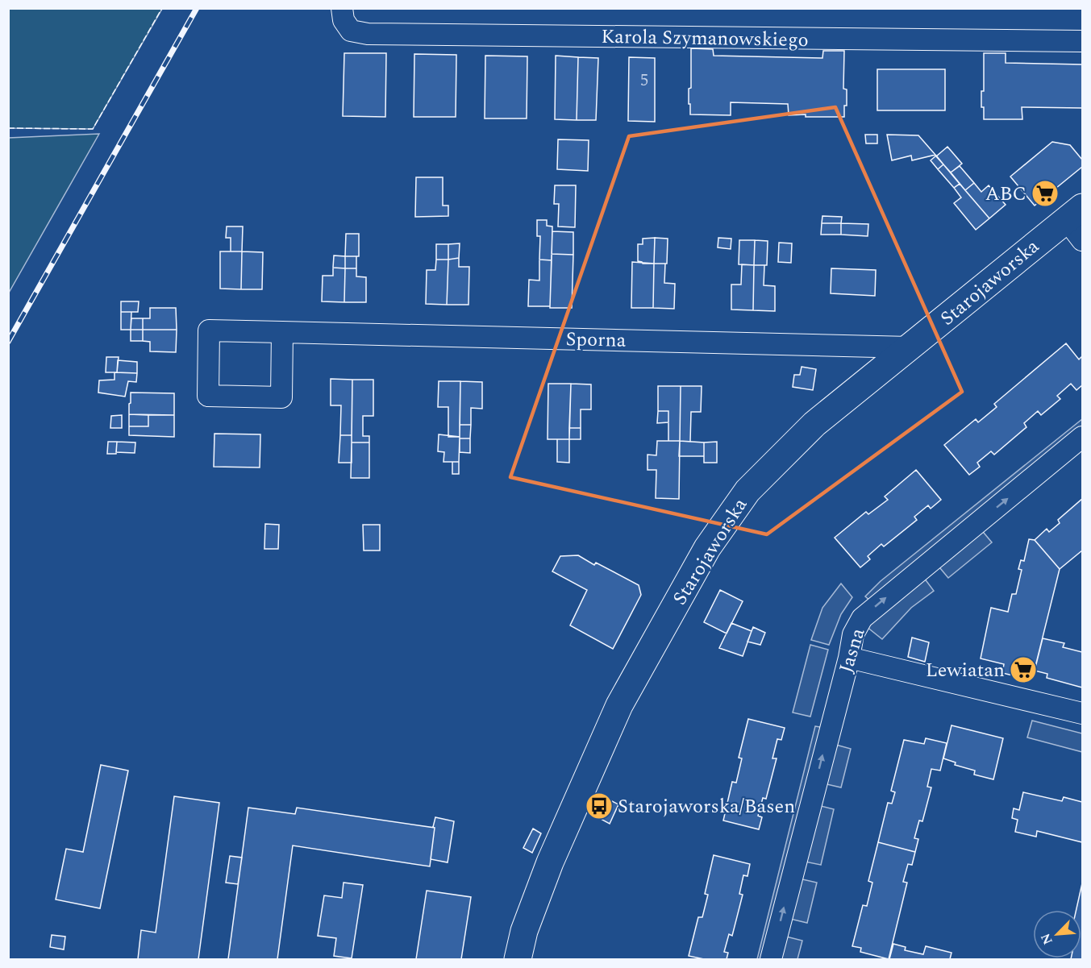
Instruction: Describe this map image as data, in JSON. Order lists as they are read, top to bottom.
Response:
{
  "streets": {
    "street": [
      "Karola Szymanowskiego",
      "Starojaworska",
      "Sporna",
      "Jasna"
    ]
  },
  "crossings": [
    ["Starojaworska", "Sporna"]
  ],
  "one_way": ["Jasna"],
  "places": {
    "supermarket": ["ABC", "Lewiatan"],
    "bus stop": ["Starojaworska/Basen"]
  },
  "house_numbers": ["5"],
  "north": "bottom left"
}
